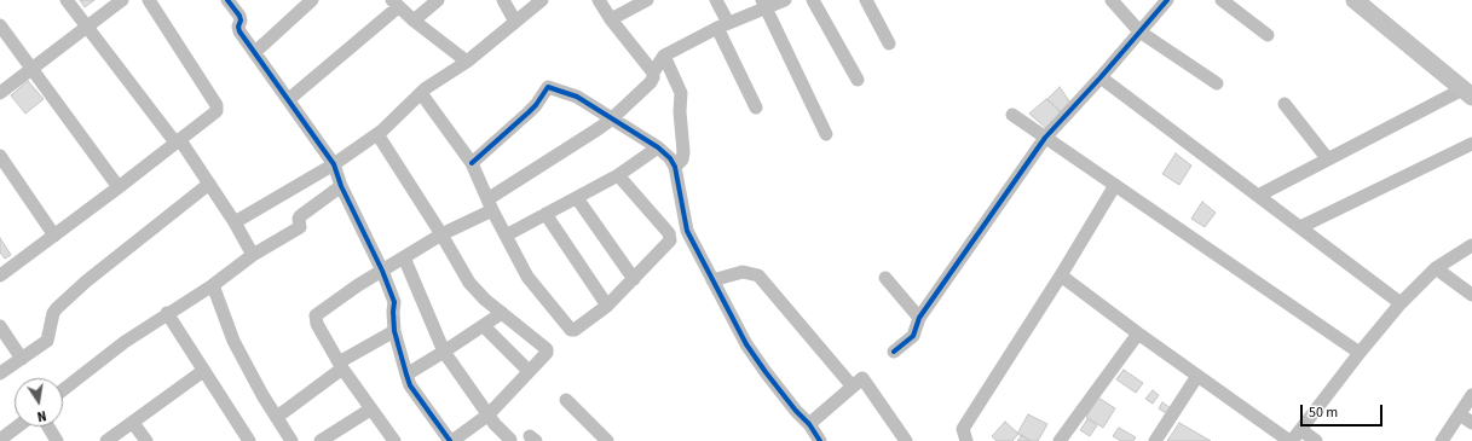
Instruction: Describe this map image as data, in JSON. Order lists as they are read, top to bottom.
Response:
{
  "scale_bar": "50 m",
  "north": "bottom"
}
